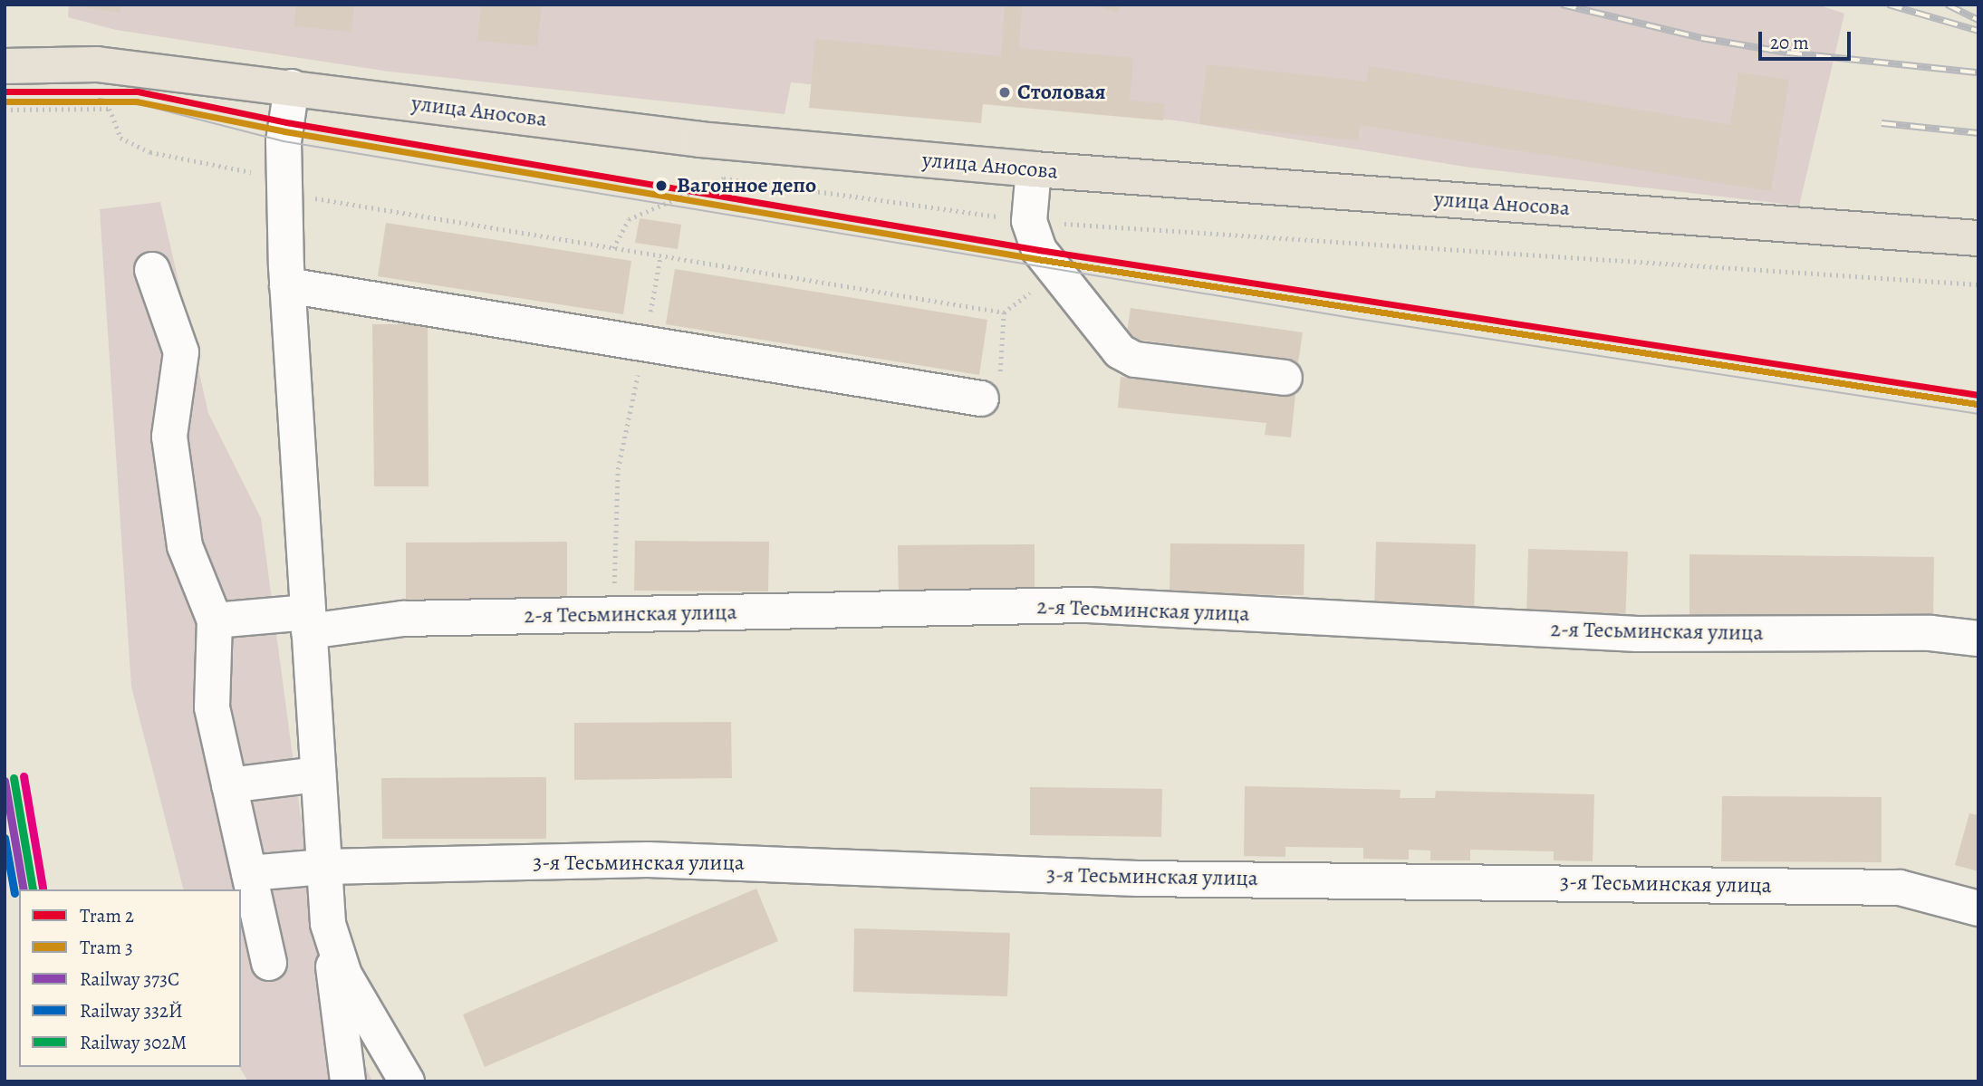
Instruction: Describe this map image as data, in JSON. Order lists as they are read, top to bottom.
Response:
{
  "streets": {
    "main road": ["улица Аносова"],
    "street": ["2-я Тесьминская улица", "3-я Тесьминская улица"]
  },
  "places": ["Столовая", "Вагонное депо"],
  "lines": [
    "tram line 2",
    "tram line 3",
    "rail line 302М",
    "rail line 373C",
    "rail line 332Й"
  ],
  "legend": [
    "Tram 2",
    "Tram 3",
    "Railway 373C",
    "Railway 332Й",
    "Railway 302М"
  ],
  "scale_bar": "20 m"
}
